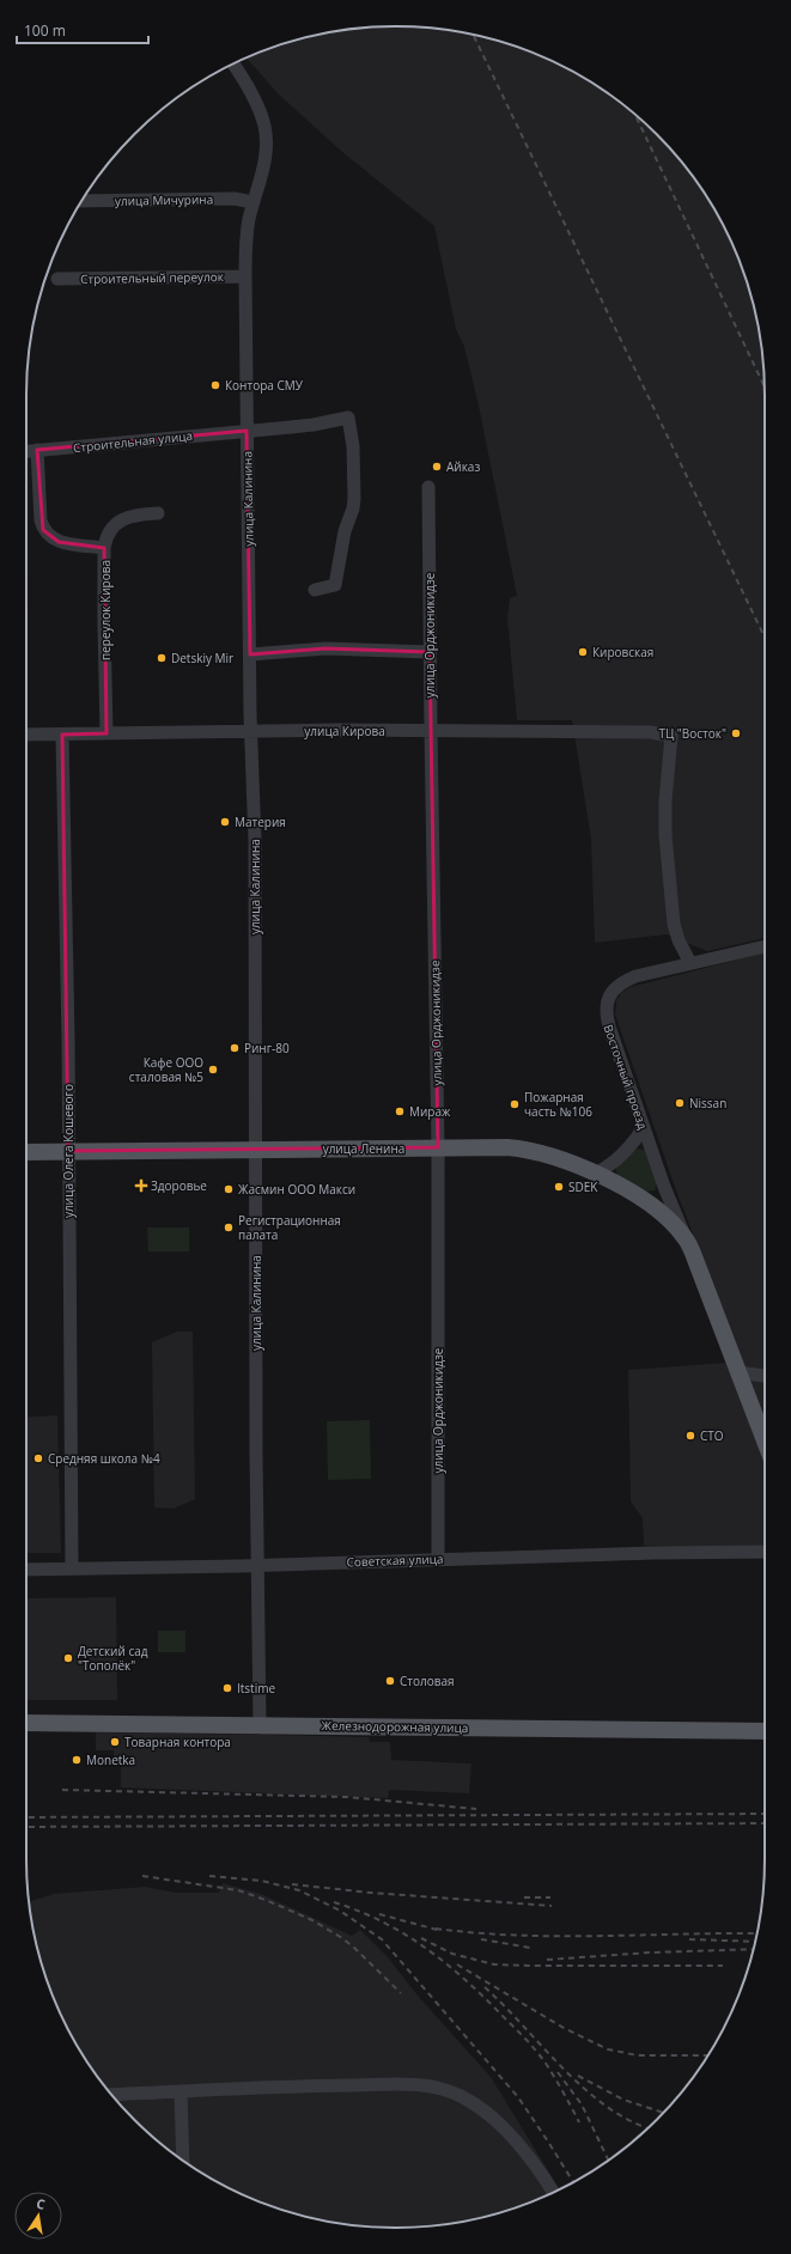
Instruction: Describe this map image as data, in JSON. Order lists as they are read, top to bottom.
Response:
{
  "streets": {
    "main road": ["улица Ленина", "Железнодорожная улица"],
    "street": [
      "улица Мичурина",
      "Строительный переулок",
      "Строительная улица",
      "улица Калинина",
      "переулок Кирова",
      "улица Орджоникидзе",
      "улица Кирова",
      "Восточный проезд",
      "улица Олега Кошевого",
      "Советская улица"
    ]
  },
  "crossings": [
    ["улица Мичурина", "улица Калинина"],
    ["Строительный переулок", "улица Калинина"],
    ["Строительная улица", "улица Калинина"],
    ["Строительная улица", "переулок Кирова"],
    ["улица Калинина", "улица Кирова"],
    ["улица Калинина", "улица Ленина"],
    ["улица Калинина", "Советская улица"],
    ["улица Калинина", "Железнодорожная улица"],
    ["переулок Кирова", "улица Кирова"],
    ["улица Орджоникидзе", "улица Кирова"],
    ["улица Орджоникидзе", "улица Ленина"],
    ["улица Орджоникидзе", "Советская улица"],
    ["улица Кирова", "Восточный проезд"],
    ["улица Кирова", "улица Олега Кошевого"],
    ["Восточный проезд", "улица Ленина"],
    ["улица Ленина", "улица Олега Кошевого"],
    ["улица Олега Кошевого", "Советская улица"]
  ],
  "places": {
    "other": [
      "Контора СМУ",
      "Айказ",
      "Кировская",
      "Detskiy Mir",
      "ТЦ \"Восток\"",
      "Материя",
      "Ринг-80",
      "Кафе ООО сталовая №5",
      "Nissan",
      "Пожарная часть №106",
      "Мираж",
      "SDEK",
      "Жасмин ООО Макси",
      "Регистрационная палата",
      "СТО",
      "Средняя школа №4",
      "Детский сад \"Тополёк\"",
      "Столовая",
      "Itstime",
      "Товарная контора",
      "Monetka"
    ],
    "health": ["Здоровье"]
  },
  "scale_bar": "100 m",
  "north": "top"
}
